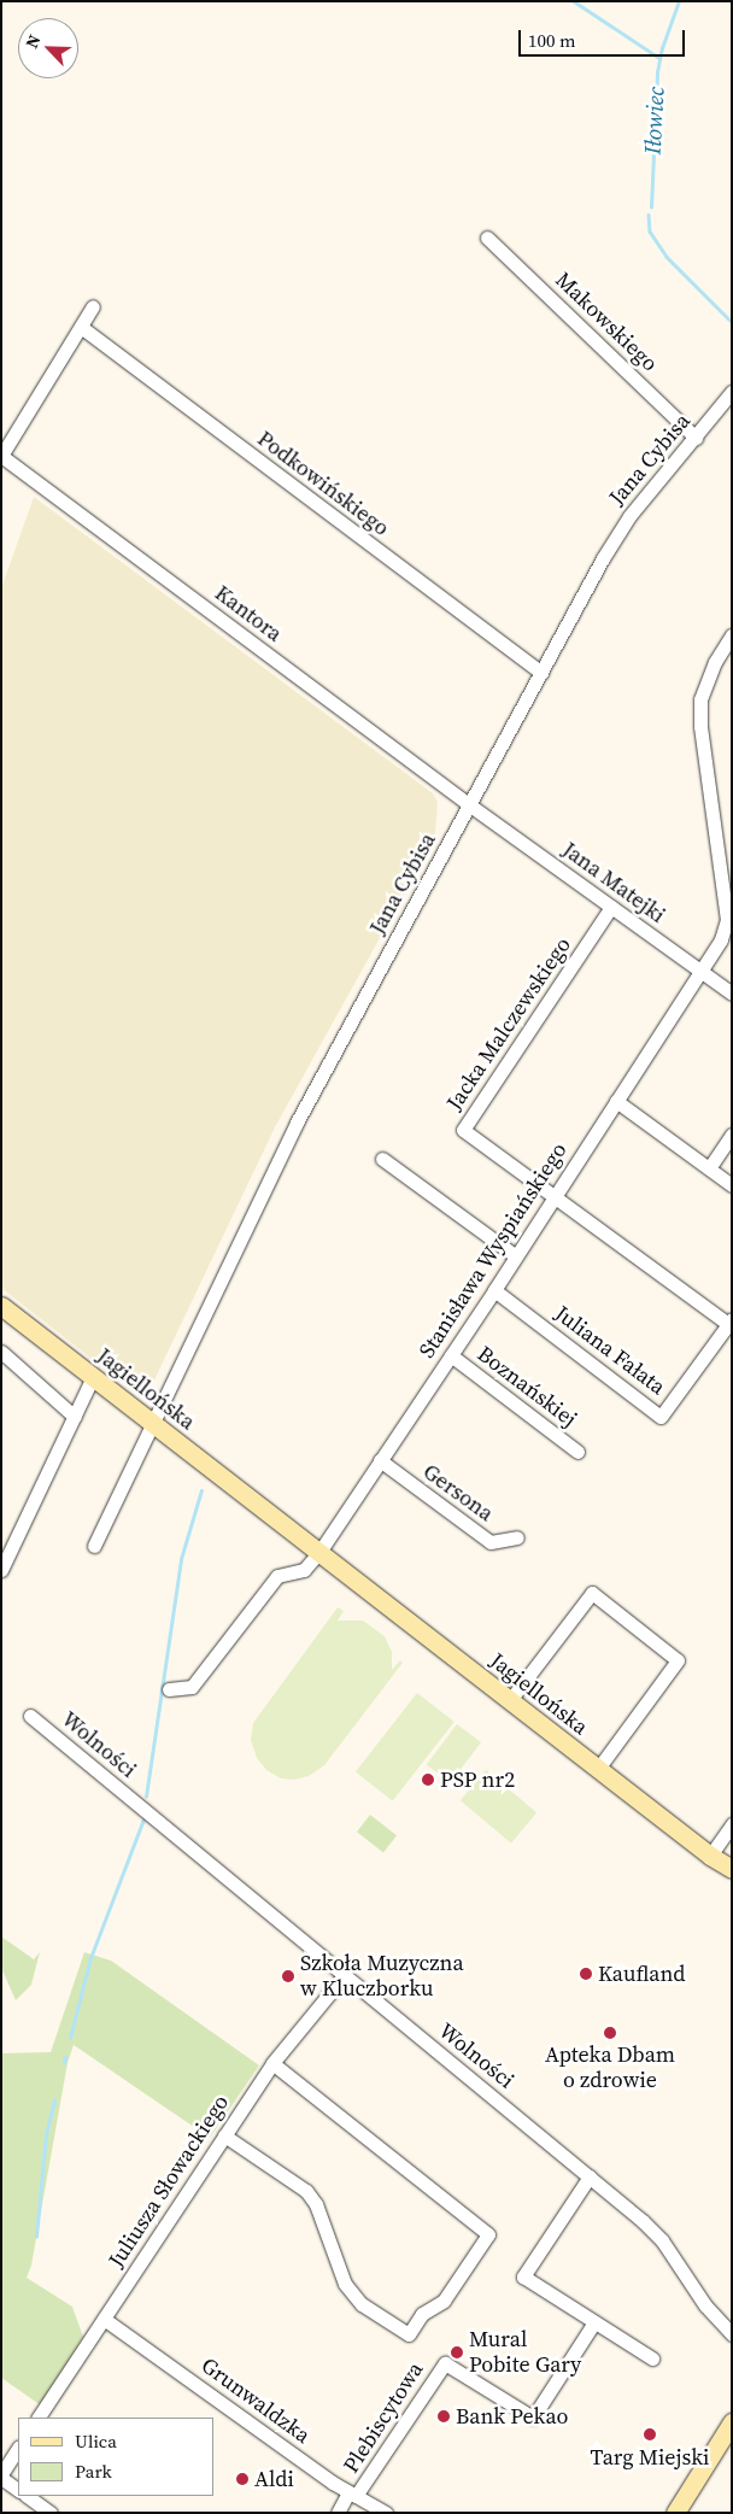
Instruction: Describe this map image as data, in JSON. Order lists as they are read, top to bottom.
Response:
{
  "streets": {
    "street": [
      "Makowskiego",
      "Jana Cybisa",
      "Podkowińskiego",
      "Kantora",
      "Jana Matejki",
      "Jacka Malczewskiego",
      "Stanisława Wyspiańskiego",
      "Juliana Fałata",
      "Boznańskiej",
      "Jagiellońska",
      "Gersona",
      "Wolności",
      "Juliusza Słowackiego",
      "Grunwaldzka",
      "Plebiscytowa"
    ]
  },
  "crossings": [
    ["Makowskiego", "Jana Cybisa"],
    ["Jana Cybisa", "Podkowińskiego"],
    ["Jana Cybisa", "Kantora"],
    ["Jana Cybisa", "Jana Matejki"],
    ["Jana Cybisa", "Jagiellońska"],
    ["Kantora", "Jana Matejki"],
    ["Jana Matejki", "Jacka Malczewskiego"],
    ["Jana Matejki", "Stanisława Wyspiańskiego"],
    ["Jacka Malczewskiego", "Stanisława Wyspiańskiego"],
    ["Stanisława Wyspiańskiego", "Juliana Fałata"],
    ["Stanisława Wyspiańskiego", "Boznańskiej"],
    ["Stanisława Wyspiańskiego", "Jagiellońska"],
    ["Stanisława Wyspiańskiego", "Gersona"],
    ["Wolności", "Juliusza Słowackiego"],
    ["Juliusza Słowackiego", "Grunwaldzka"],
    ["Grunwaldzka", "Plebiscytowa"]
  ],
  "water": ["Iłowiec"],
  "places": [
    "PSP nr2",
    "Kaufland",
    "Szkoła Muzyczna w Kluczborku",
    "Apteka Dbam o zdrowie",
    "Mural Pobite Gary",
    "Bank Pekao",
    "Targ Miejski",
    "Aldi"
  ],
  "legend": ["Ulica", "Park"],
  "scale_bar": "100 m",
  "north": "top left"
}
